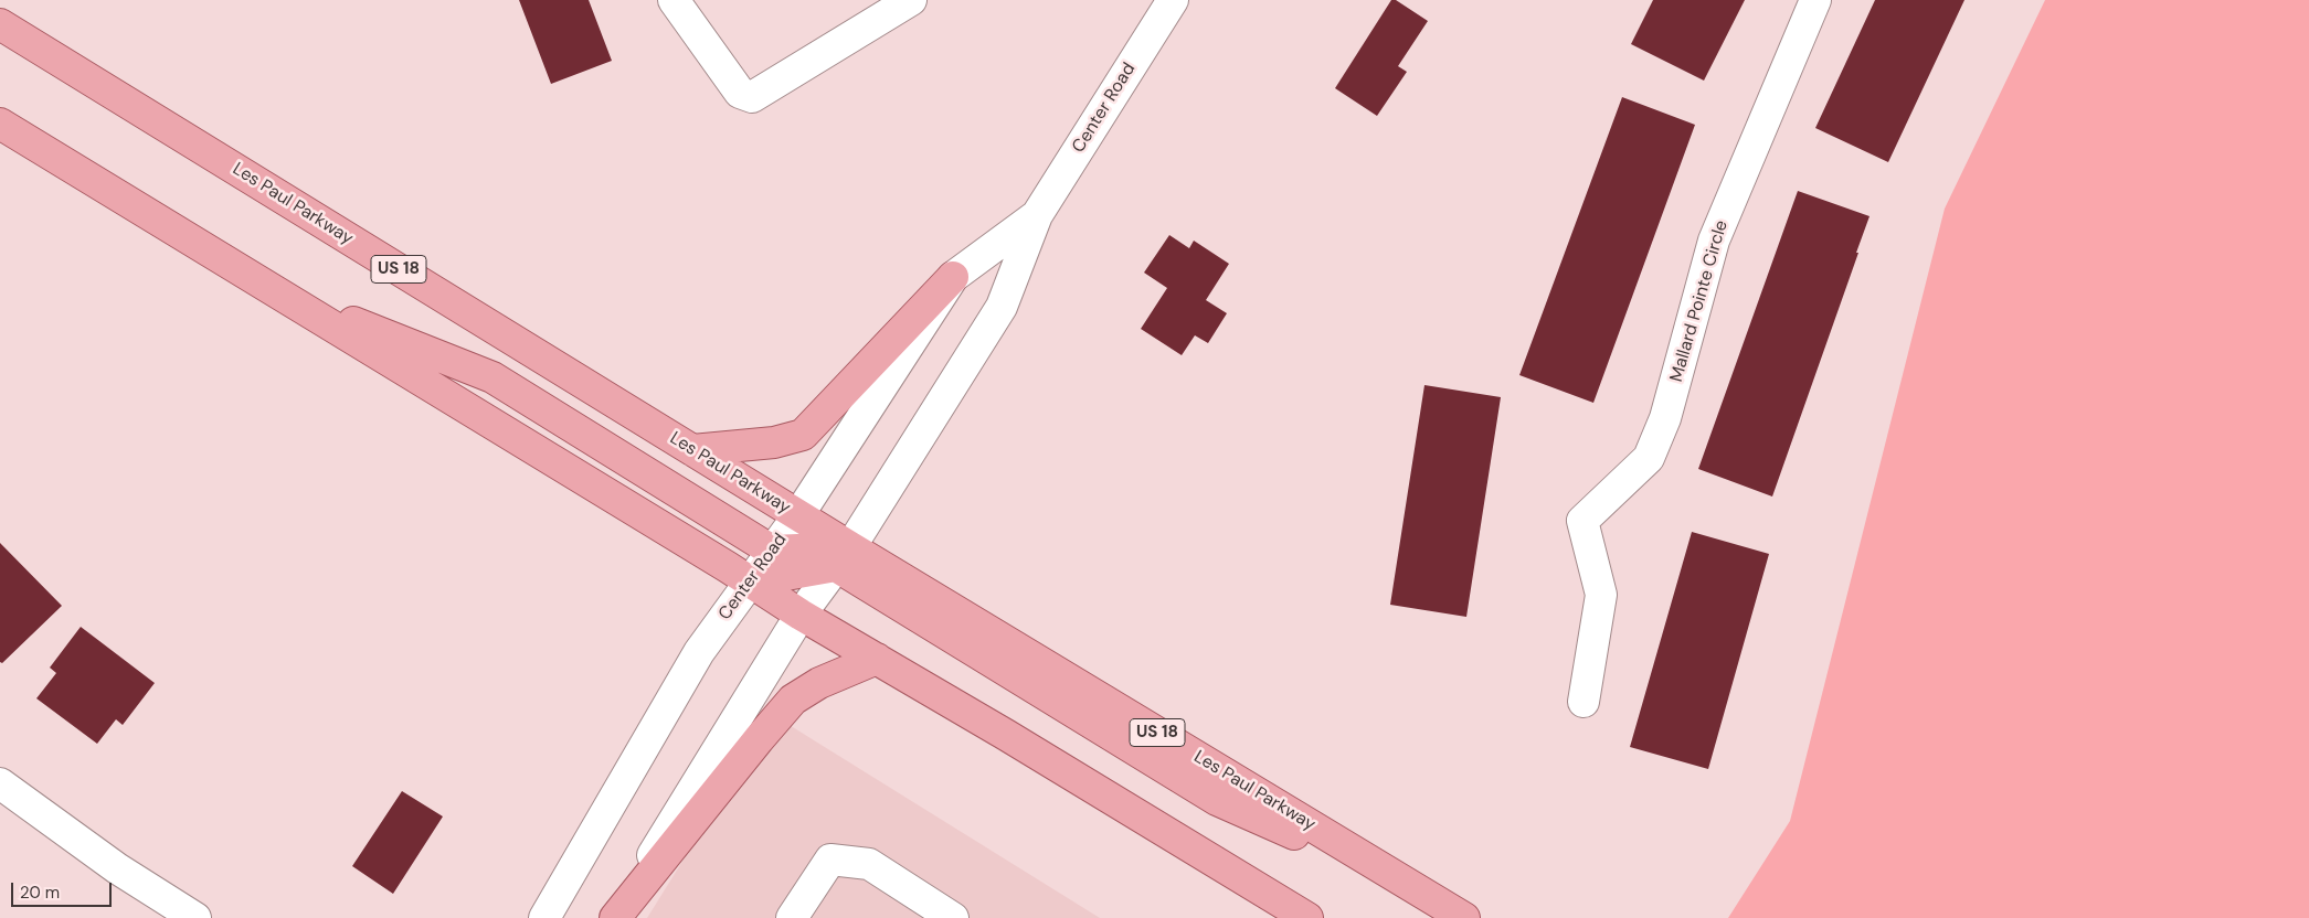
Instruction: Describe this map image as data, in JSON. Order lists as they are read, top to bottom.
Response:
{
  "streets": {
    "main road": ["Les Paul Parkway", "US 18"],
    "street": ["Center Road", "Mallard Pointe Circle"]
  },
  "crossings": [
    ["Center Road", "Les Paul Parkway"]
  ],
  "scale_bar": "20 m"
}
